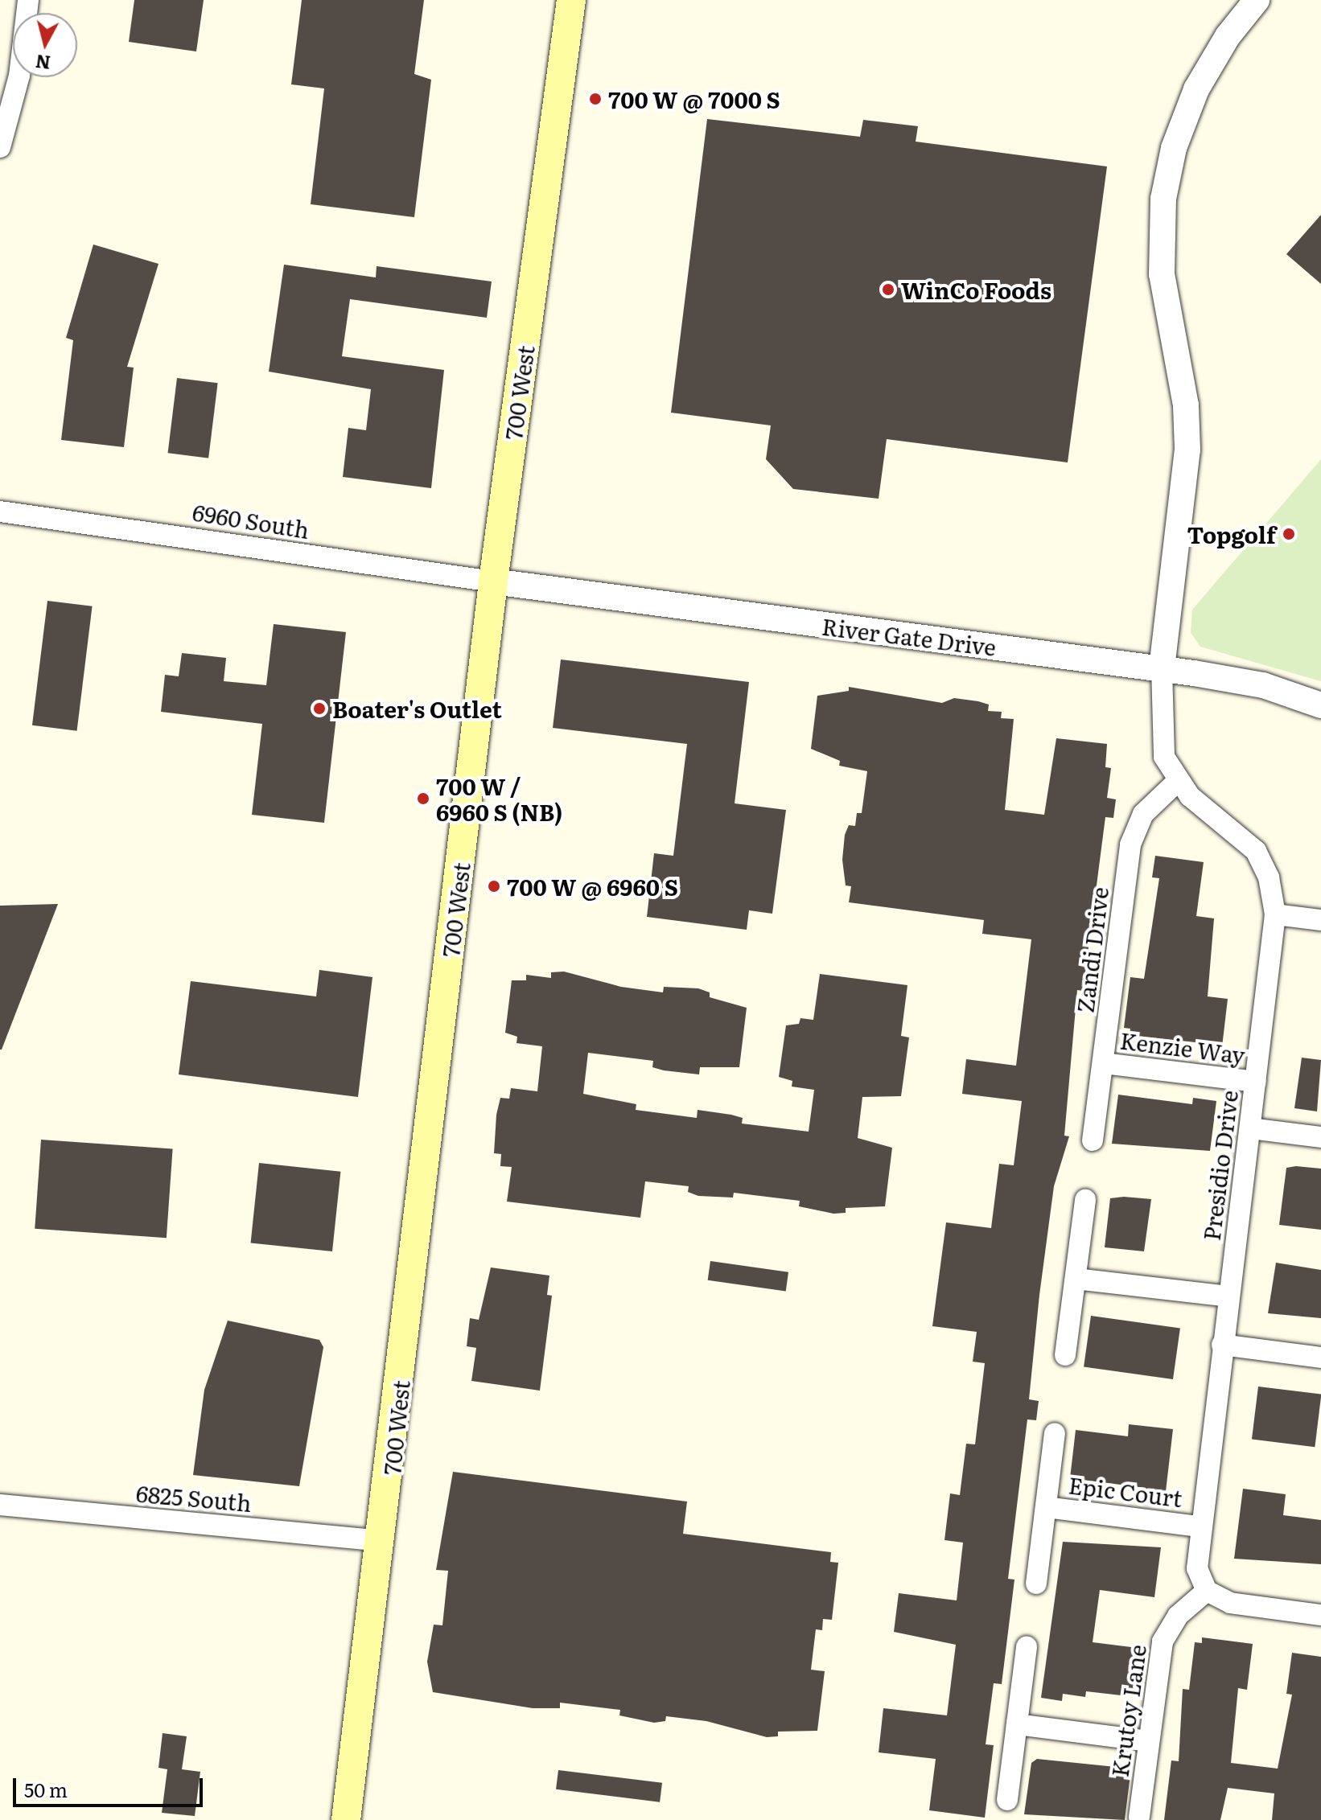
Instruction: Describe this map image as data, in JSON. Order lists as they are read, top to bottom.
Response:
{
  "streets": {
    "main road": ["700 West"],
    "street": [
      "6960 South",
      "River Gate Drive",
      "Zandi Drive",
      "Kenzie Way",
      "Presidio Drive",
      "Epic Court",
      "6825 South",
      "Krutoy Lane"
    ]
  },
  "crossings": [
    ["700 West", "6960 South"],
    ["700 West", "River Gate Drive"],
    ["700 West", "6825 South"],
    ["6960 South", "River Gate Drive"],
    ["River Gate Drive", "Presidio Drive"],
    ["Zandi Drive", "Kenzie Way"],
    ["Zandi Drive", "Presidio Drive"],
    ["Kenzie Way", "Presidio Drive"],
    ["Presidio Drive", "Epic Court"],
    ["Presidio Drive", "Krutoy Lane"]
  ],
  "places": [
    "700 W @ 7000 S",
    "WinCo Foods",
    "Topgolf",
    "Boater's Outlet",
    "700 W / 6960 S (NB)",
    "700 W @ 6960 S"
  ],
  "scale_bar": "50 m",
  "north": "bottom"
}
